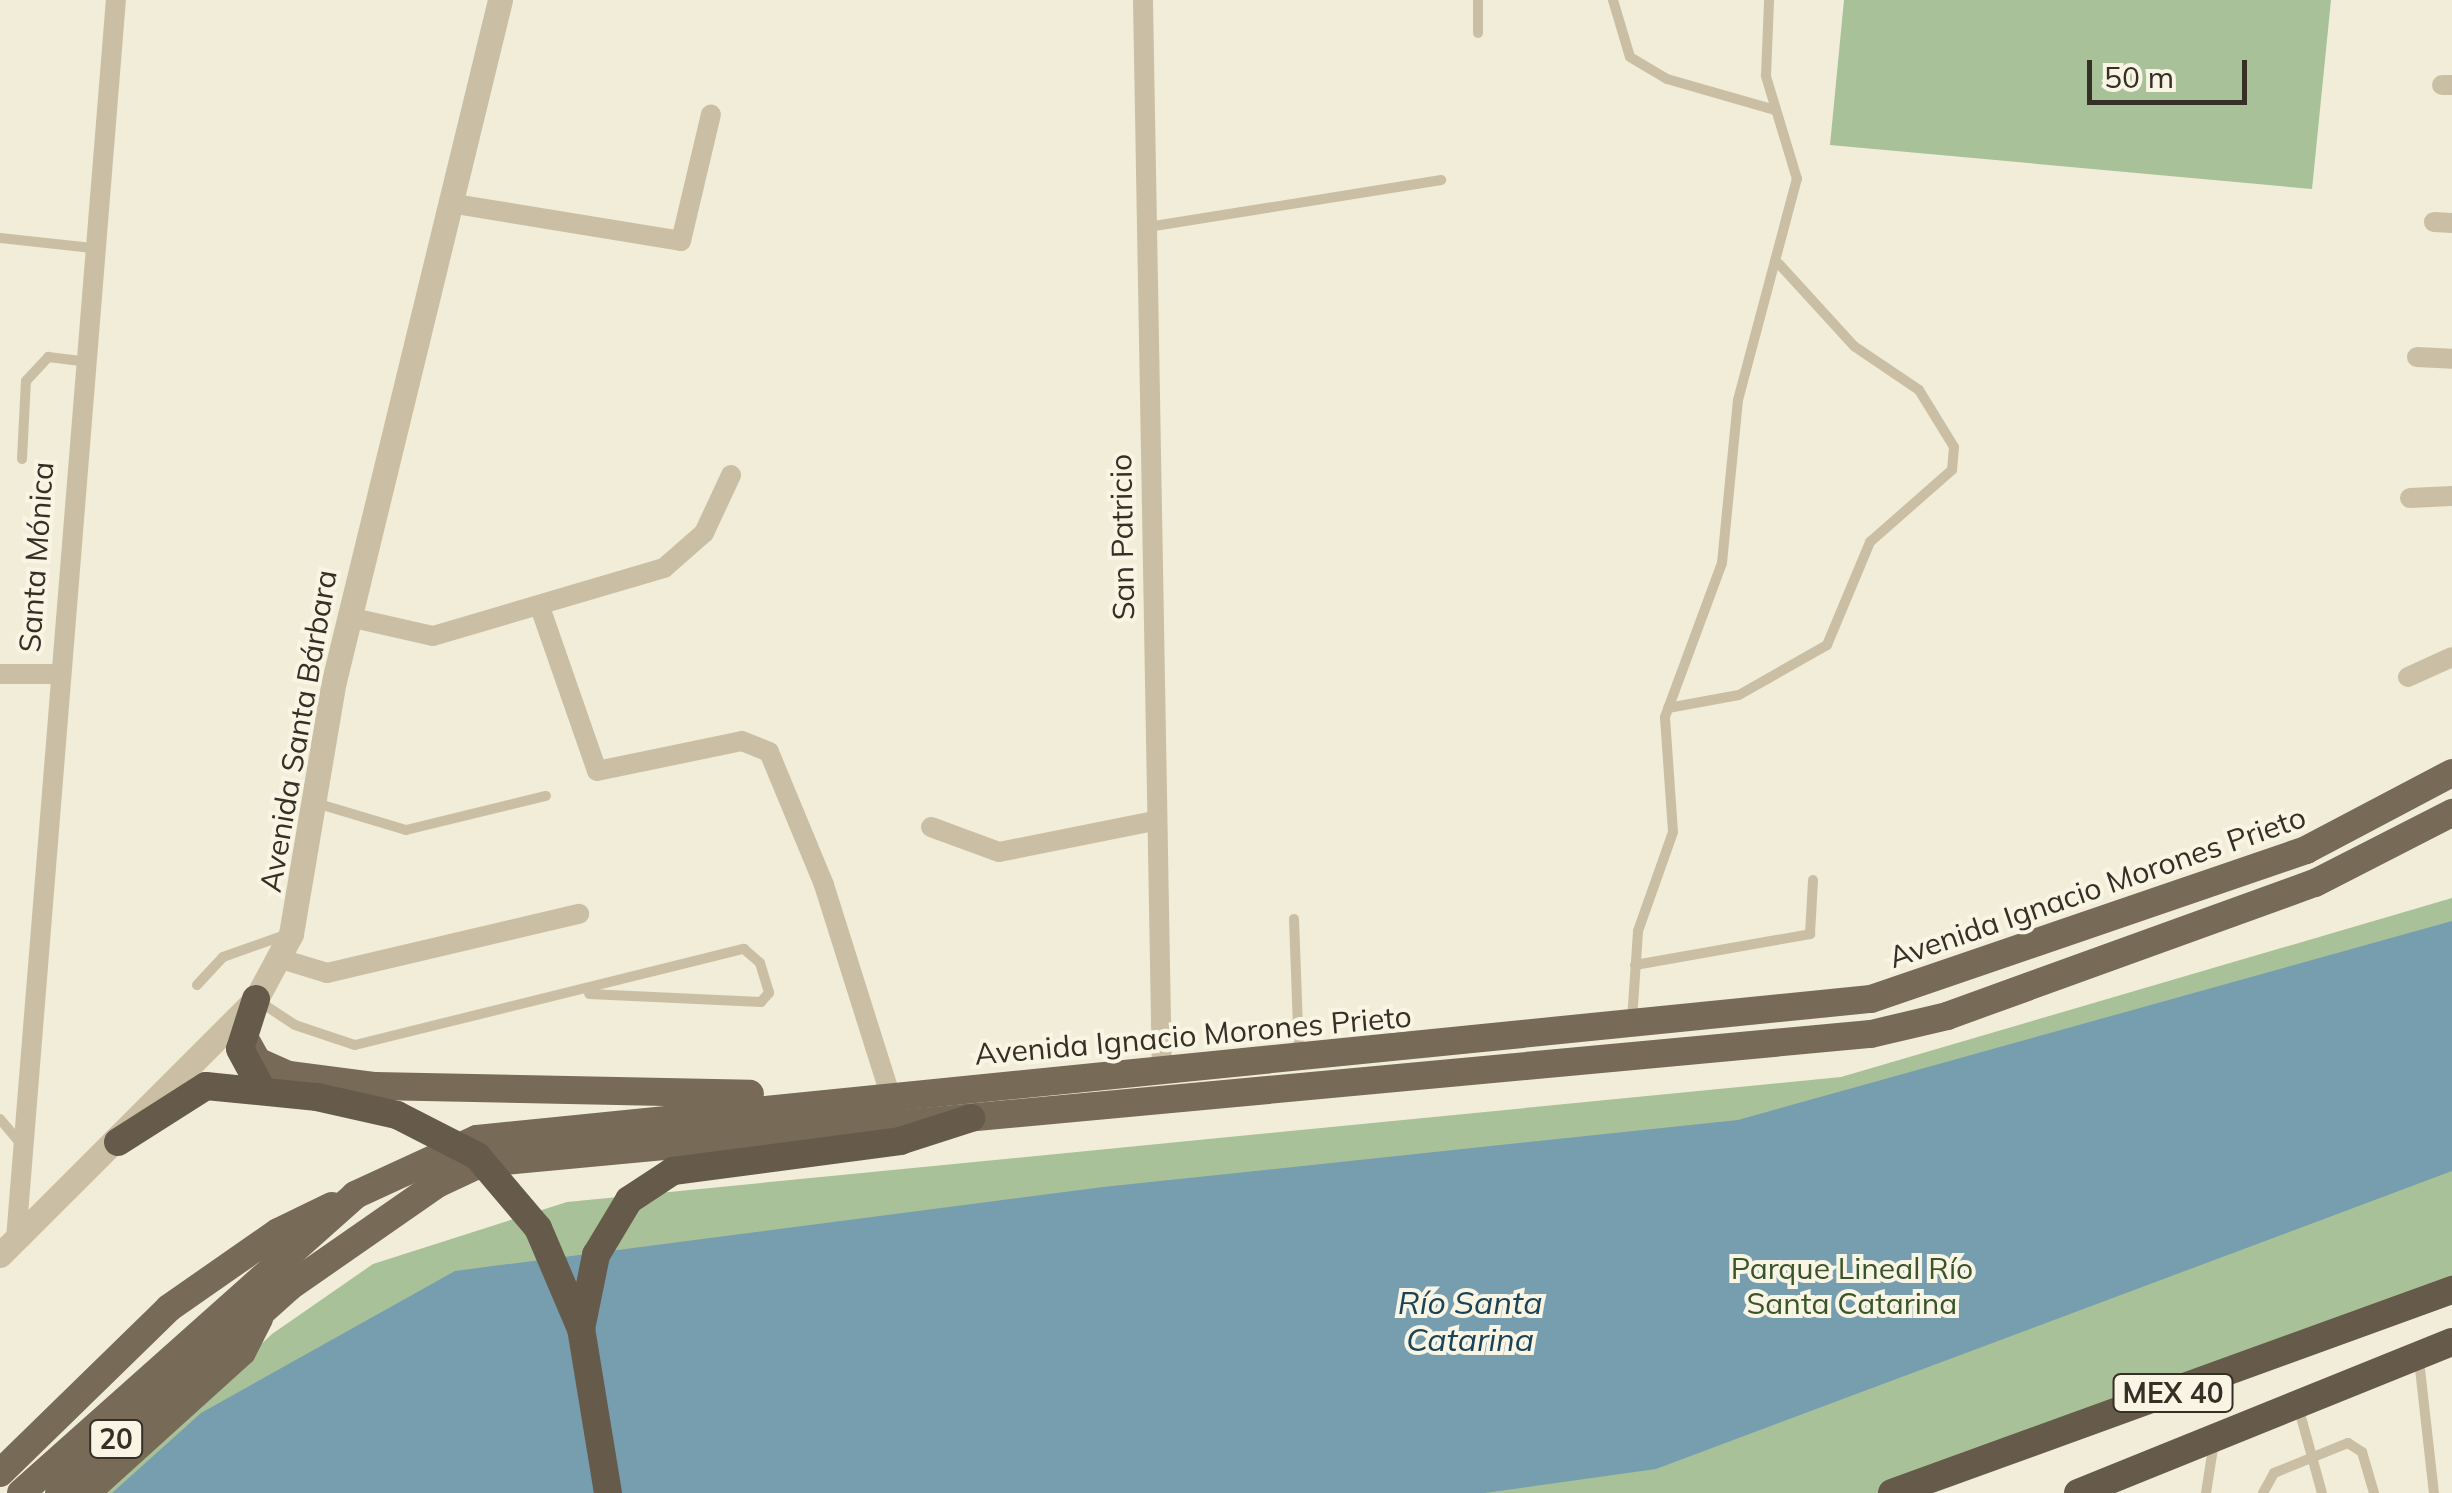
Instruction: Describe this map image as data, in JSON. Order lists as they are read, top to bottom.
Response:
{
  "streets": {
    "highway": ["MEX 40"],
    "main road": ["Avenida Ignacio Morones Prieto", "20"],
    "street": ["San Patricio", "Santa Mónica", "Avenida Santa Bárbara"]
  },
  "crossings": [
    ["San Patricio", "Avenida Ignacio Morones Prieto"],
    ["Santa Mónica", "Avenida Santa Bárbara"],
    ["Avenida Ignacio Morones Prieto", "20"]
  ],
  "water": ["Río Santa Catarina"],
  "parks": ["Parque Lineal Río Santa Catarina"],
  "scale_bar": "50 m"
}
